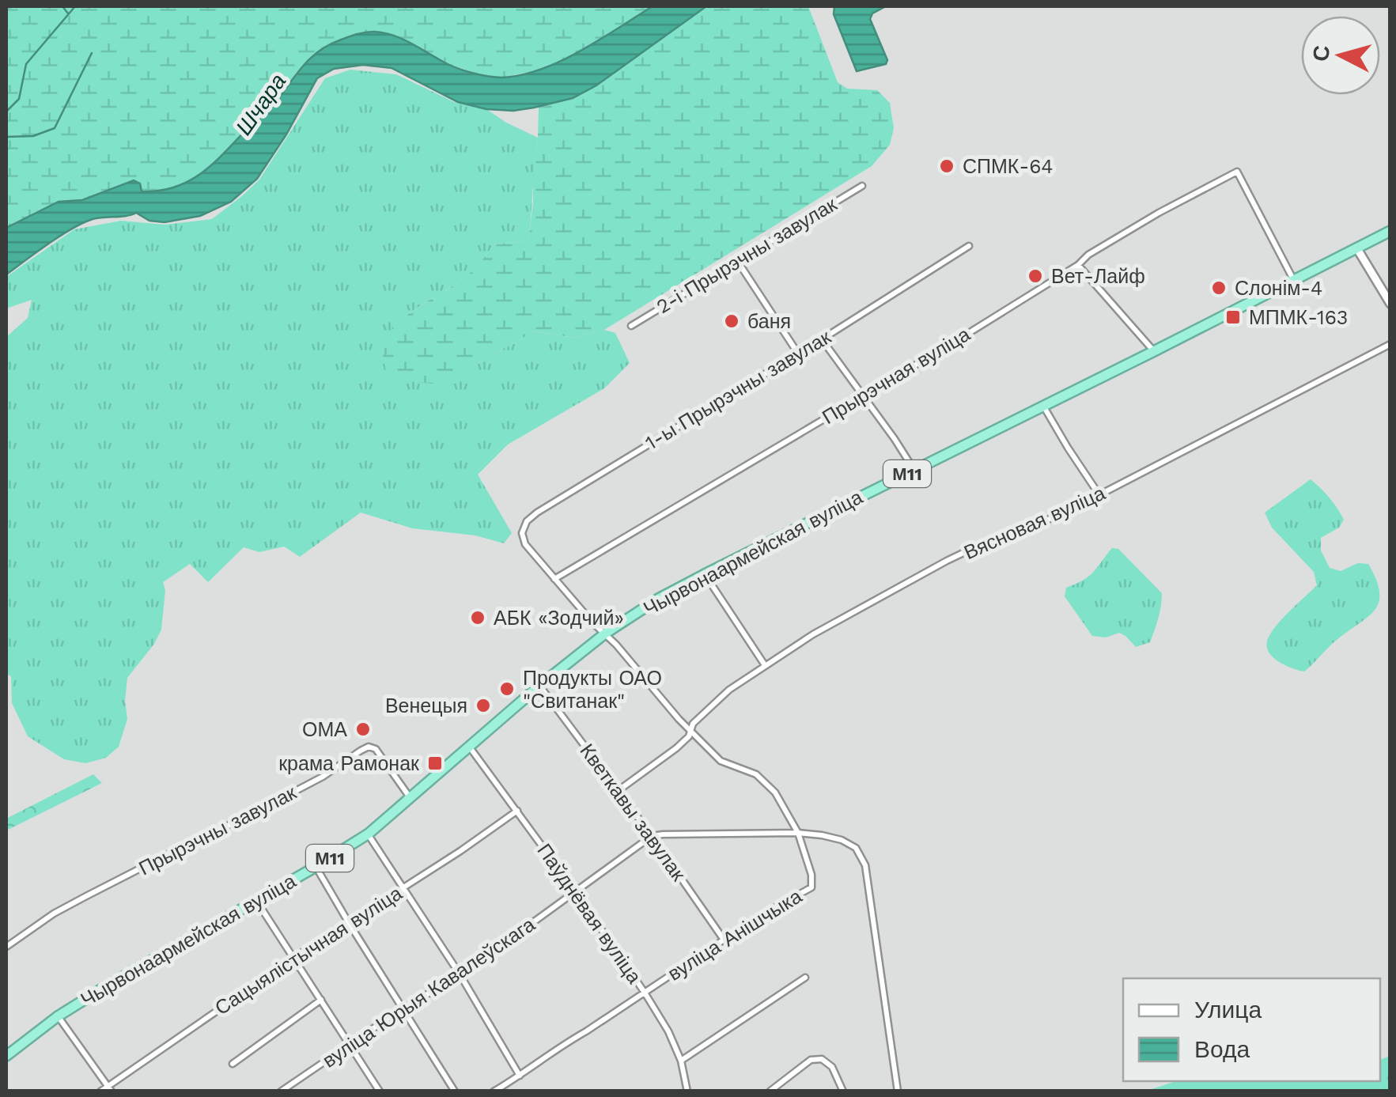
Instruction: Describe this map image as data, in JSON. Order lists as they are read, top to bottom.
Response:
{
  "streets": {
    "highway": ["М11", "Чырвонаармейская вуліца"],
    "street": [
      "2-і Прырэчны завулак",
      "Прырэчная вуліца",
      "1-ы Прырэчны завулак",
      "Вясновая вуліца",
      "Кветкавы завулак",
      "Прырэчны завулак",
      "Паўднёвая вуліца",
      "вуліца Анішчыка",
      "Сацыялістычная вуліца",
      "вуліца Юрыя Кавалеўскага"
    ]
  },
  "crossings": [
    ["Прырэчная вуліца", "Чырвонаармейская вуліца"],
    ["Прырэчная вуліца", "вуліца Анішчыка"],
    ["1-ы Прырэчны завулак", "вуліца Анішчыка"],
    ["Вясновая вуліца", "Кветкавы завулак"],
    ["Вясновая вуліца", "вуліца Анішчыка"],
    ["Чырвонаармейская вуліца", "Кветкавы завулак"],
    ["Чырвонаармейская вуліца", "Прырэчны завулак"],
    ["Чырвонаармейская вуліца", "Паўднёвая вуліца"],
    ["Чырвонаармейская вуліца", "вуліца Анішчыка"],
    ["Кветкавы завулак", "вуліца Анішчыка"],
    ["Кветкавы завулак", "вуліца Юрыя Кавалеўскага"],
    ["Паўднёвая вуліца", "вуліца Анішчыка"],
    ["Паўднёвая вуліца", "Сацыялістычная вуліца"],
    ["Паўднёвая вуліца", "вуліца Юрыя Кавалеўскага"]
  ],
  "water": ["Шчара"],
  "places": {
    "other": [
      "СПМК-64",
      "Вет-Лайф",
      "Слонім-4",
      "баня",
      "АБК «Зодчий»",
      "Продукты ОАО \"Свитанак\"",
      "Венецыя",
      "ОМА"
    ],
    "transit": ["МПМК-163", "крама Рамонак"]
  },
  "legend": ["Улица", "Вода"],
  "north": "left"
}
